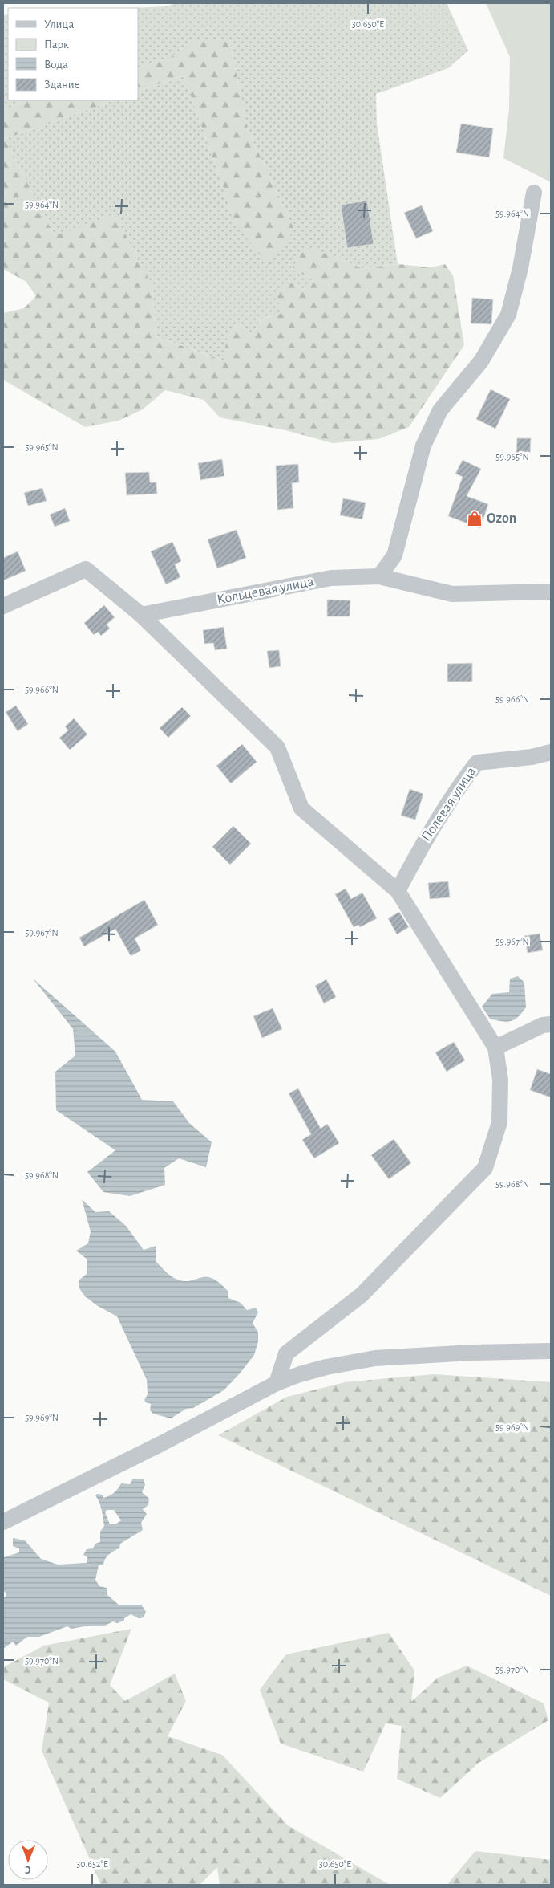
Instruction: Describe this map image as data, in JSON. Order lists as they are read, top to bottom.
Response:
{
  "streets": {
    "street": ["Кольцевая улица", "Полевая улица"]
  },
  "places": {
    "shop": ["Ozon"]
  },
  "legend": [
    "Улица",
    "Парк",
    "Вода",
    "Здание"
  ],
  "north": "bottom",
  "coordinates": [
    "30.650°E",
    "59.964°N",
    "59.965°N",
    "59.966°N",
    "59.967°N",
    "59.968°N",
    "59.969°N",
    "59.970°N",
    "30.652°E"
  ]
}
